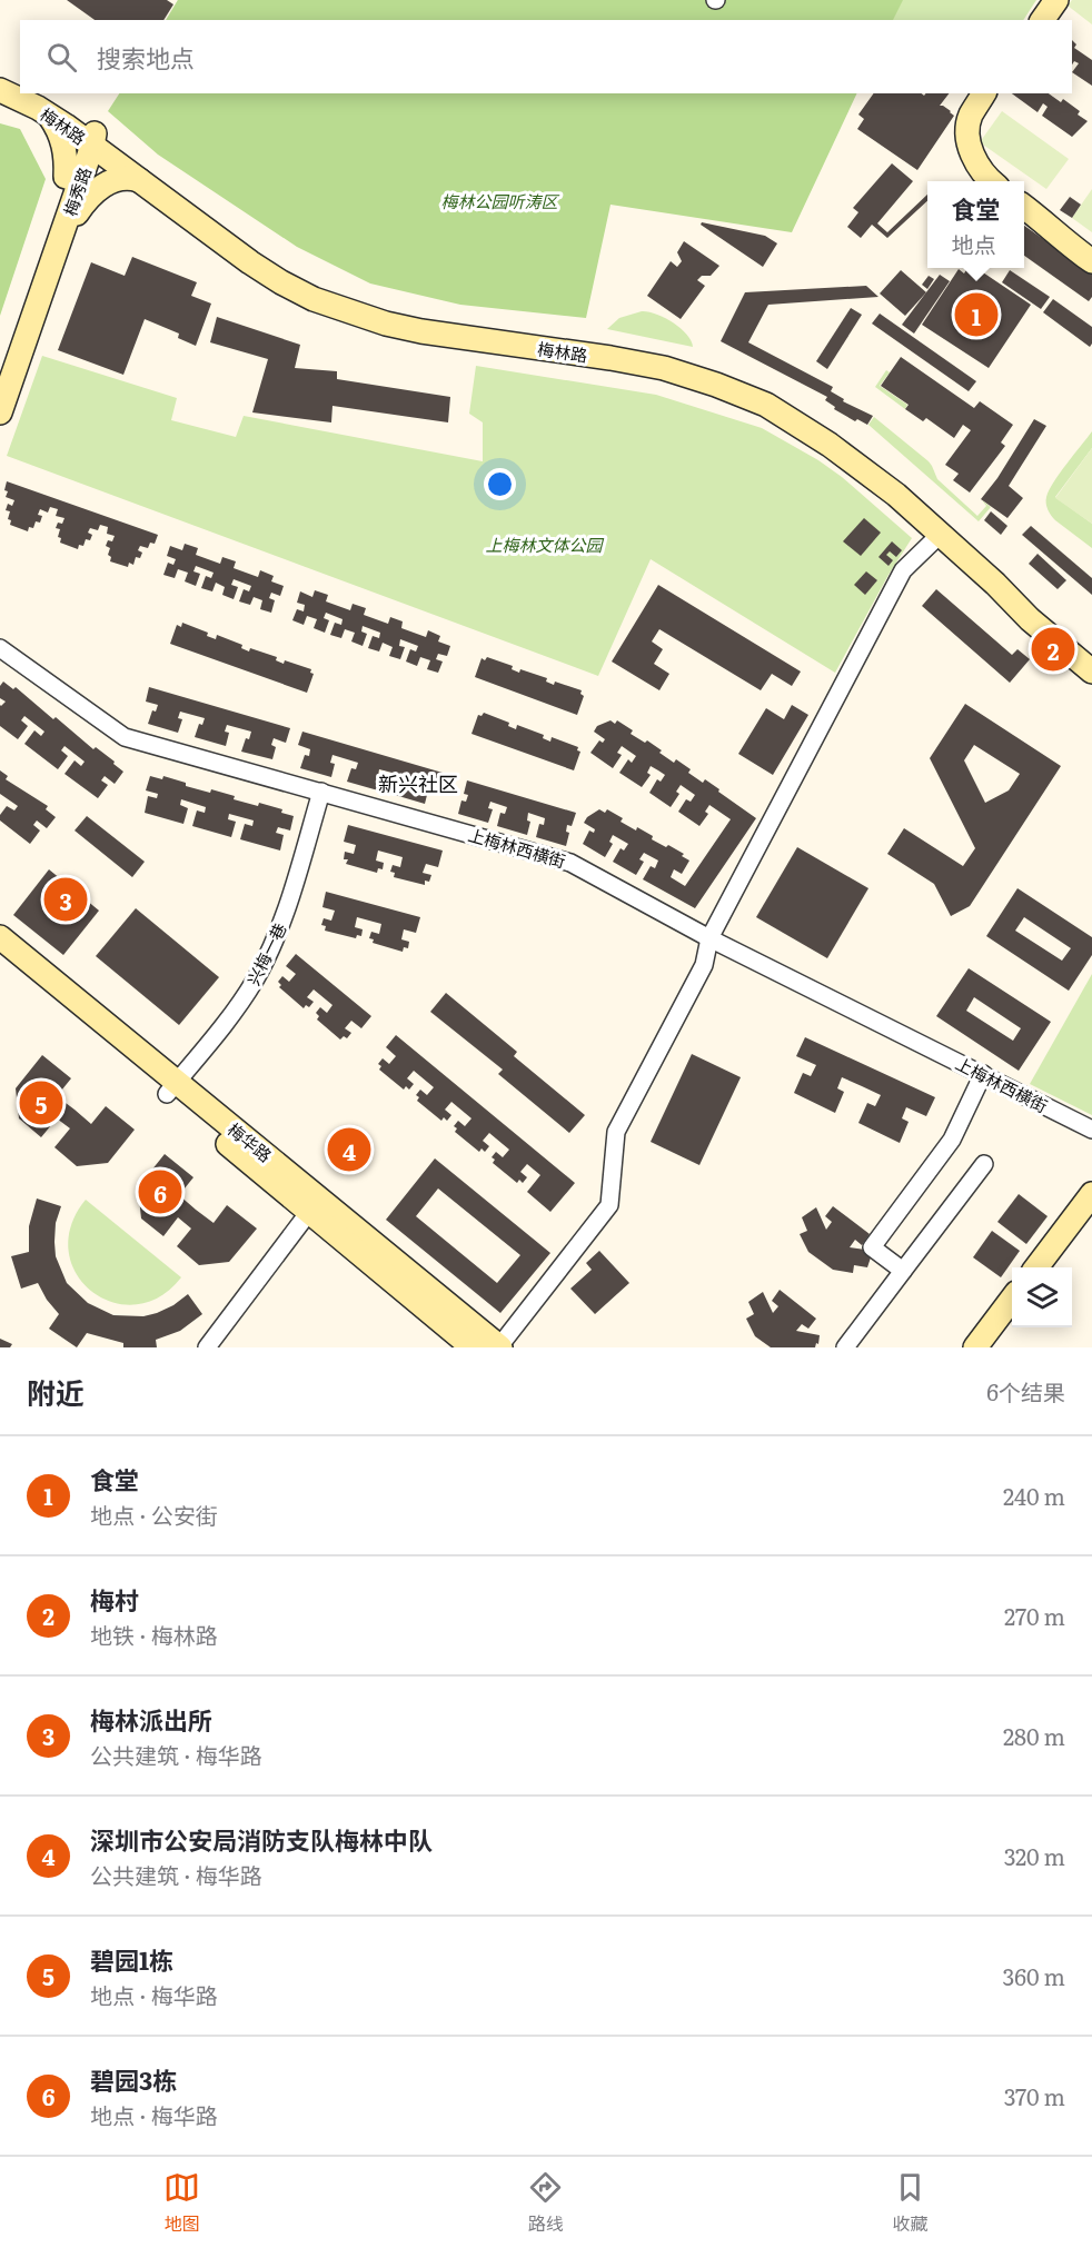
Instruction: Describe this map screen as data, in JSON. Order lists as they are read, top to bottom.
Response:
{
  "streets": {
    "main road": ["梅林路", "梅秀路", "梅华路"],
    "street": ["上梅林西横街", "兴梅一巷"]
  },
  "crossings": [
    ["梅林路", "梅秀路"],
    ["上梅林西横街", "兴梅一巷"],
    ["兴梅一巷", "梅华路"]
  ],
  "districts": ["新兴社区"],
  "parks": ["梅林公园听涛区", "上梅林文体公园"],
  "page": {
    "search": "搜索地点",
    "popup": ["食堂", "地点"],
    "pins": [
      "1",
      "2",
      "3",
      "5",
      "4",
      "6"
    ],
    "heading": ["附近", "6个结果"],
    "list": [
      {
        "mark": "1",
        "name": "食堂",
        "note": "地点 · 公安街",
        "value": "240 m"
      },
      {
        "mark": "2",
        "name": "梅村",
        "note": "地铁 · 梅林路",
        "value": "270 m"
      },
      {
        "mark": "3",
        "name": "梅林派出所",
        "note": "公共建筑 · 梅华路",
        "value": "280 m"
      },
      {
        "mark": "4",
        "name": "深圳市公安局消防支队梅林中队",
        "note": "公共建筑 · 梅华路",
        "value": "320 m"
      },
      {
        "mark": "5",
        "name": "碧园1栋",
        "note": "地点 · 梅华路",
        "value": "360 m"
      },
      {
        "mark": "6",
        "name": "碧园3栋",
        "note": "地点 · 梅华路",
        "value": "370 m"
      }
    ],
    "nav": ["地图", "路线", "收藏"]
  }
}
